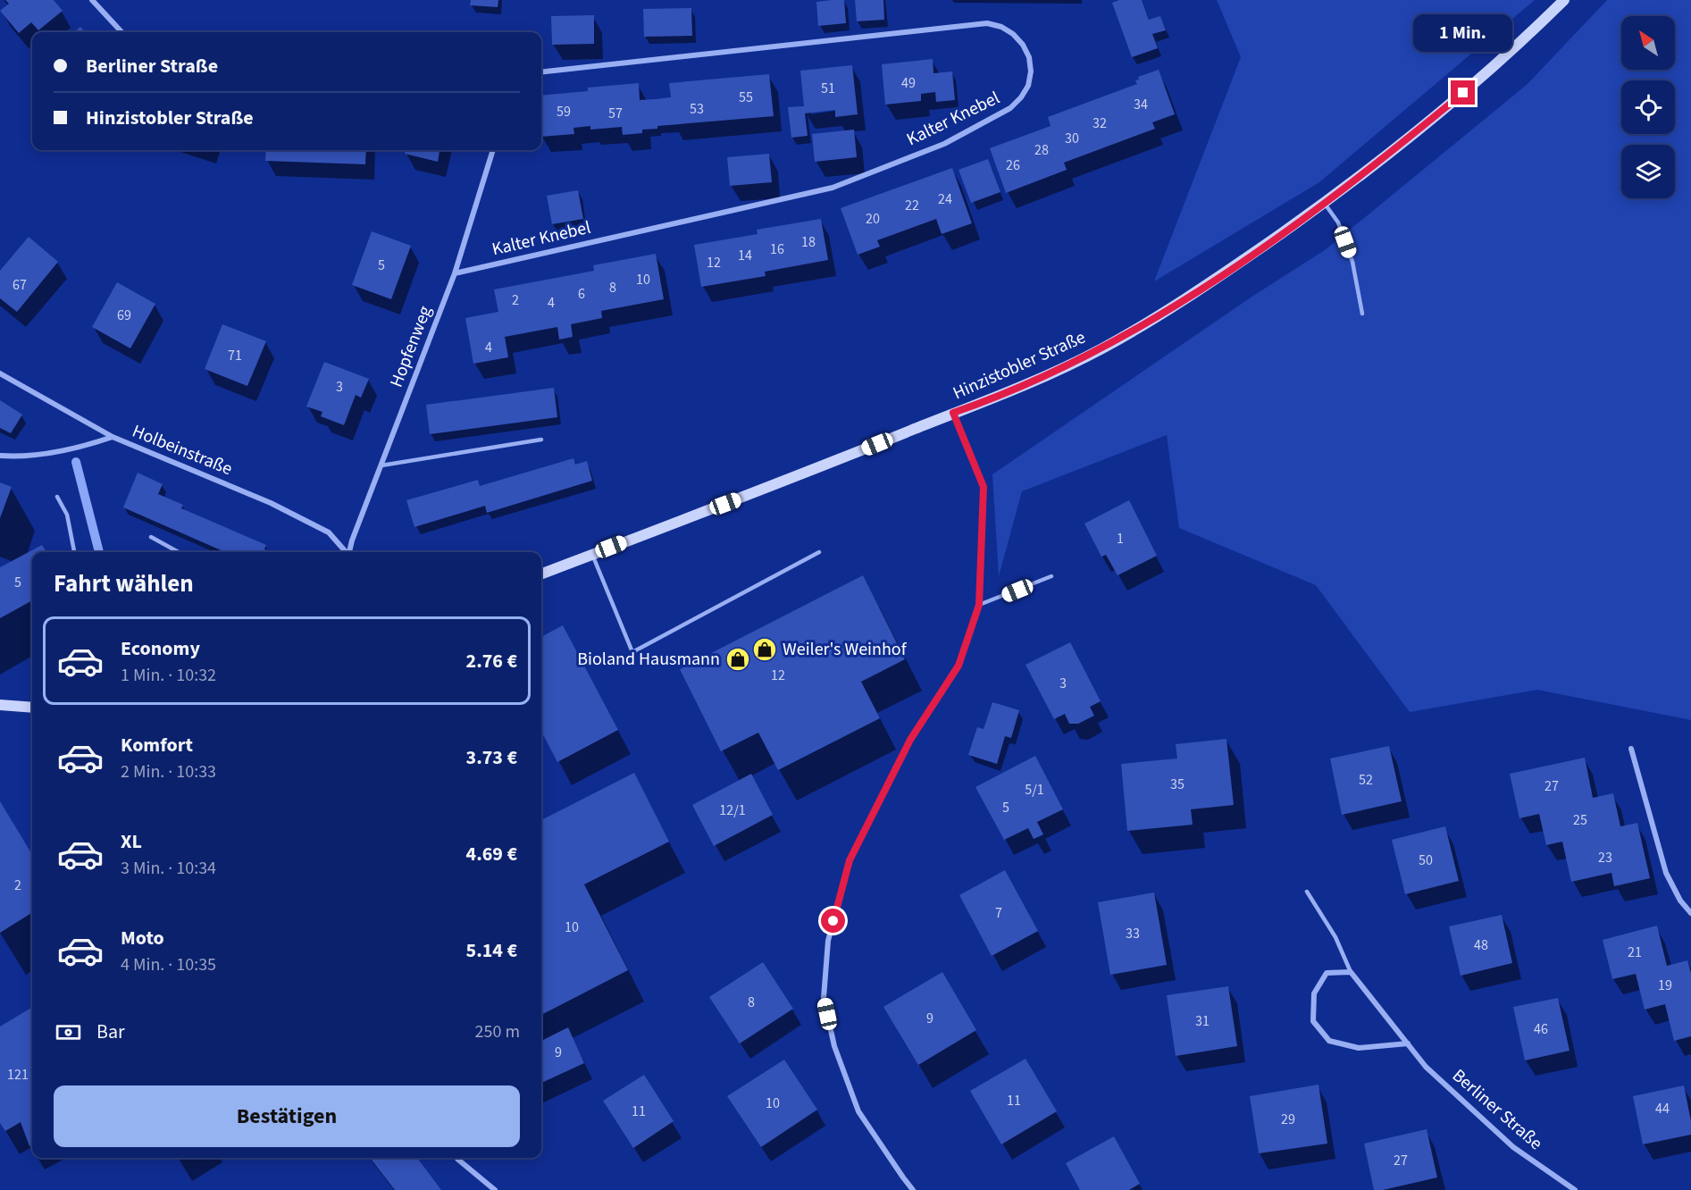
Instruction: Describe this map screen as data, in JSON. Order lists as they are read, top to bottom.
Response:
{
  "streets": {
    "street": [
      "Kalter Knebel",
      "Hopfenweg",
      "Hinzistobler Straße",
      "Holbeinstraße",
      "Berliner Straße"
    ]
  },
  "crossings": [
    ["Kalter Knebel", "Hopfenweg"]
  ],
  "places": {
    "shop": ["Weiler's Weinhof", "Bioland Hausmann"]
  },
  "house_numbers": [
    "49",
    "51",
    "55",
    "34",
    "53",
    "59",
    "57",
    "32",
    "30",
    "28",
    "26",
    "24",
    "22",
    "20",
    "18",
    "16",
    "14",
    "12",
    "5",
    "10",
    "67",
    "8",
    "6",
    "2",
    "4",
    "69",
    "4",
    "71",
    "3",
    "1",
    "5",
    "12",
    "3",
    "52",
    "35",
    "27",
    "5/1",
    "5",
    "12/1",
    "25",
    "23",
    "50",
    "2",
    "7",
    "10",
    "33",
    "48",
    "21",
    "19",
    "8",
    "9",
    "31",
    "46",
    "9",
    "121",
    "11",
    "10",
    "44",
    "11",
    "29",
    "27"
  ],
  "north": "top left",
  "page": {
    "bubble": "1 Min.",
    "banner": ["Berliner Straße", "Hinzistobler Straße"],
    "heading": "Fahrt wählen",
    "list": [
      {
        "name": "Economy",
        "note": "1 Min. · 10:32",
        "value": "2.76 €"
      },
      {
        "name": "Komfort",
        "note": "2 Min. · 10:33",
        "value": "3.73 €"
      },
      {
        "name": "XL",
        "note": "3 Min. · 10:34",
        "value": "4.69 €"
      },
      {
        "name": "Moto",
        "note": "4 Min. · 10:35",
        "value": "5.14 €"
      }
    ],
    "pay": ["Bar", "250 m"],
    "buttons": "Bestätigen"
  }
}
